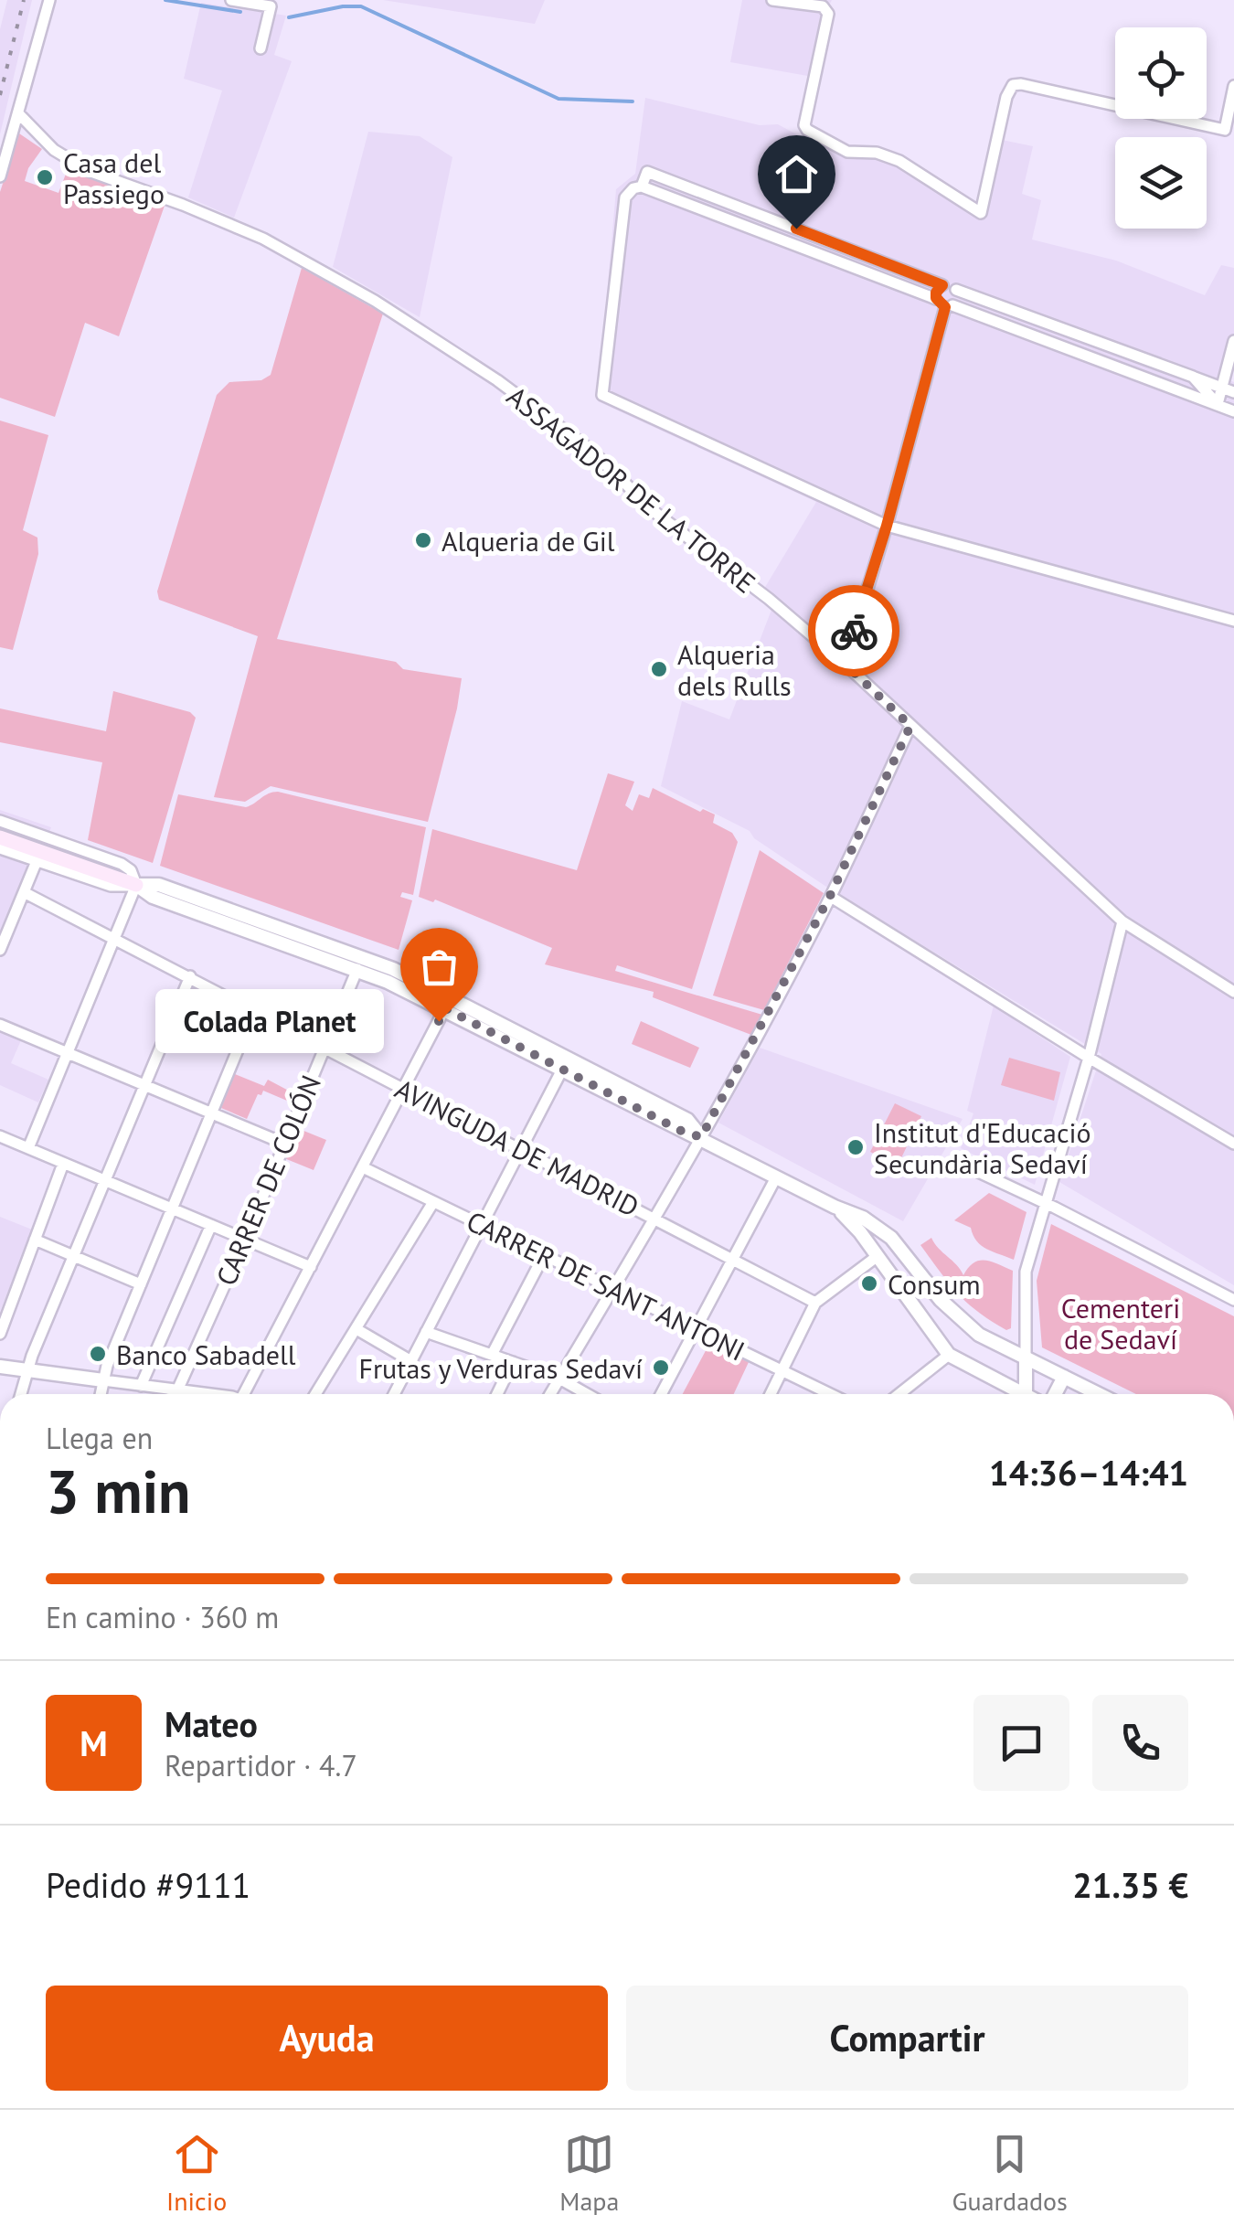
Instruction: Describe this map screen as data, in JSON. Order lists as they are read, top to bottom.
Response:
{
  "streets": {
    "street": [
      "ASSAGADOR DE LA TORRE",
      "AVINGUDA DE MADRID",
      "CARRER DE COLÓN",
      "CARRER DE SANT ANTONI"
    ]
  },
  "crossings": [
    ["AVINGUDA DE MADRID", "CARRER DE COLÓN"]
  ],
  "parks": ["Cementeri de Sedaví"],
  "places": [
    "Casa del Passiego",
    "Alqueria de Gil",
    "Alqueria dels Rulls",
    "Colada Planet",
    "Institut d'Educació Secundària Sedaví",
    "Consum",
    "Banco Sabadell",
    "Frutas y Verduras Sedaví"
  ],
  "page": {
    "bubble": "Colada Planet",
    "heading": ["3 min", "Llega en", "14:36–14:41"],
    "panel": [
      "Mateo",
      "Repartidor · 4.7",
      "Pedido #9111",
      "21.35 €"
    ],
    "bar": "En camino · 360 m",
    "round": "M",
    "buttons": ["Ayuda", "Compartir"],
    "tabs": ["Inicio", "Mapa", "Guardados"]
  }
}
